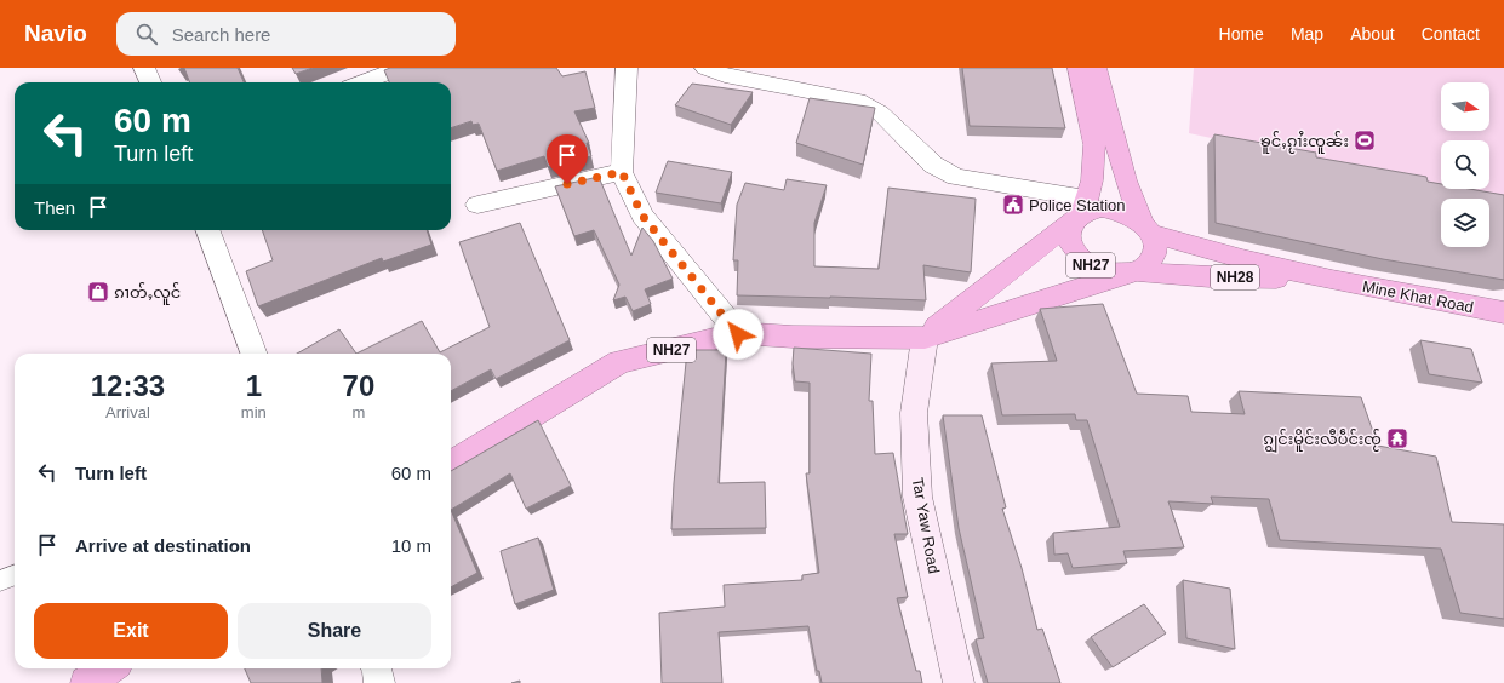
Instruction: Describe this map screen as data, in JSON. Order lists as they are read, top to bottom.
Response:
{
  "streets": {
    "highway": ["NH27", "NH28", "Mine Khat Road"],
    "street": ["Tar Yaw Road"]
  },
  "crossings": [
    ["NH27", "Mine Khat Road"],
    ["NH27", "Tar Yaw Road"]
  ],
  "places": {
    "sports": ["ၶူင်ႇၵႂၢႆးၸူၼ်း"],
    "public building": ["Police Station"],
    "shop": ["ၵၢတ်ႇလူင်"],
    "temple": ["ၵျွင်းမိူင်းလီပဵင်းၸႂ်"]
  },
  "north": "right",
  "page": {
    "header": "Navio",
    "search": "Search here",
    "nav": [
      "Home",
      "Map",
      "About",
      "Contact"
    ],
    "turn": ["60 m", "Turn left"],
    "then": "Then",
    "eta": [
      "12:33",
      "Arrival",
      "1",
      "min",
      "70",
      "m"
    ],
    "list": [
      {
        "name": "Turn left",
        "value": "60 m"
      },
      {
        "name": "Arrive at destination",
        "value": "10 m"
      }
    ],
    "buttons": ["Exit", "Share"]
  }
}
